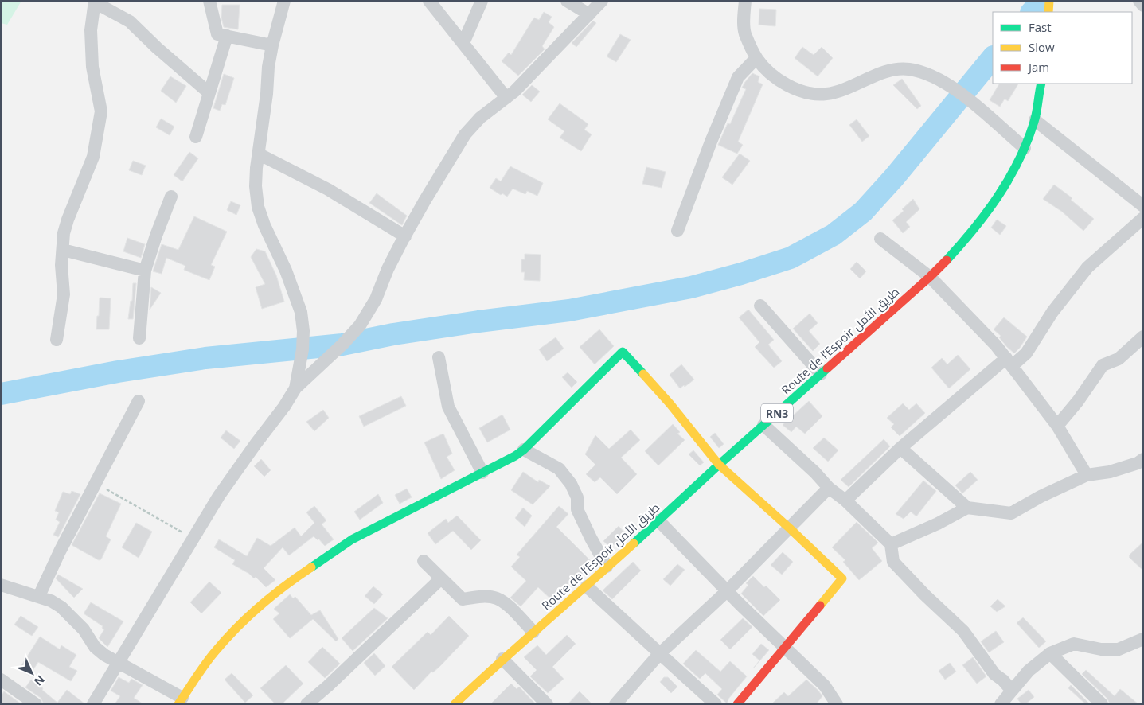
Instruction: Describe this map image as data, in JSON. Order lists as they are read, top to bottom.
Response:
{
  "streets": {
    "main road": ["Route de l’Espoir طريق الأمل", "RN3"]
  },
  "legend": ["Fast", "Slow", "Jam"],
  "north": "bottom right"
}
